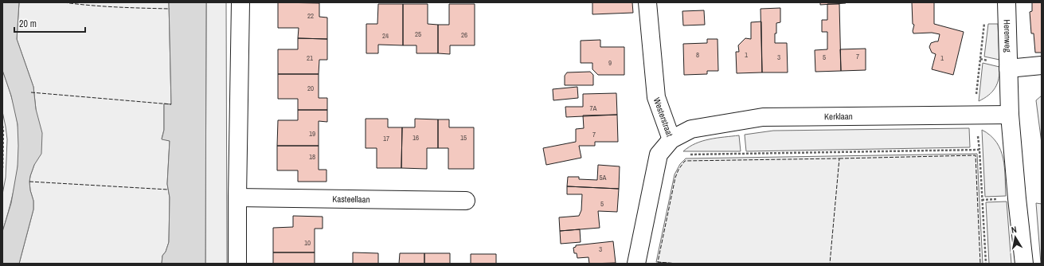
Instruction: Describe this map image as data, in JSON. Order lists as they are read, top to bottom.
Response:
{
  "streets": {
    "street": [
      "Herenweg",
      "Kerklaan",
      "Westerstraat",
      "Kasteellaan"
    ]
  },
  "crossings": [
    ["Kerklaan", "Westerstraat"]
  ],
  "house_numbers": [
    "22",
    "25",
    "26",
    "24",
    "8",
    "1",
    "7",
    "3",
    "5",
    "21",
    "1",
    "9",
    "20",
    "7A",
    "19",
    "7",
    "16",
    "15",
    "17",
    "18",
    "5A",
    "5",
    "10",
    "3"
  ],
  "scale_bar": "20 m",
  "north": "top"
}
